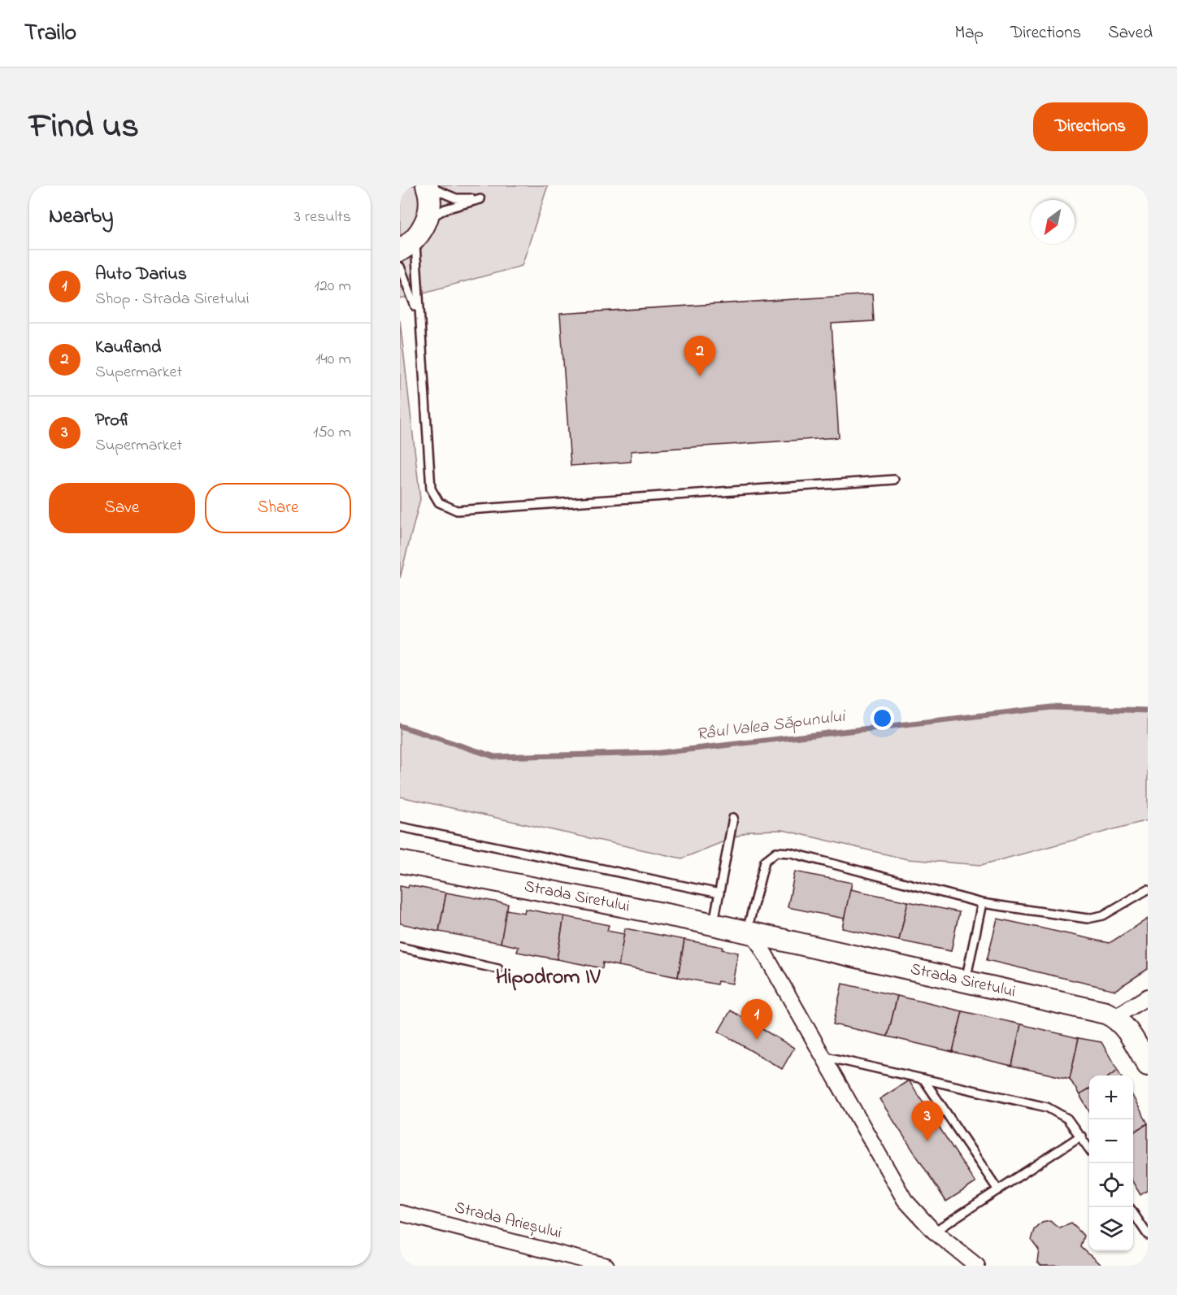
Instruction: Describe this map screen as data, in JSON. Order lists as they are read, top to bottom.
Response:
{
  "streets": {
    "street": ["Strada Siretului", "Strada Arieșului"]
  },
  "districts": ["Hipodrom IV"],
  "water": ["Râul Valea Săpunului"],
  "north": "bottom left",
  "page": {
    "header": "Trailo",
    "nav": ["Map", "Directions", "Saved"],
    "title": "Find us",
    "buttons": [
      "Directions",
      ["Save", "Share"]
    ],
    "heading": ["Nearby", "3 results"],
    "list": [
      {
        "mark": "1",
        "name": "Auto Darius",
        "note": "Shop · Strada Siretului",
        "value": "120 m"
      },
      {
        "mark": "2",
        "name": "Kaufland",
        "note": "Supermarket",
        "value": "140 m"
      },
      {
        "mark": "3",
        "name": "Profi",
        "note": "Supermarket",
        "value": "150 m"
      }
    ],
    "pins": ["2", "1", "3"],
    "map_buttons": ["+", "−"]
  }
}
